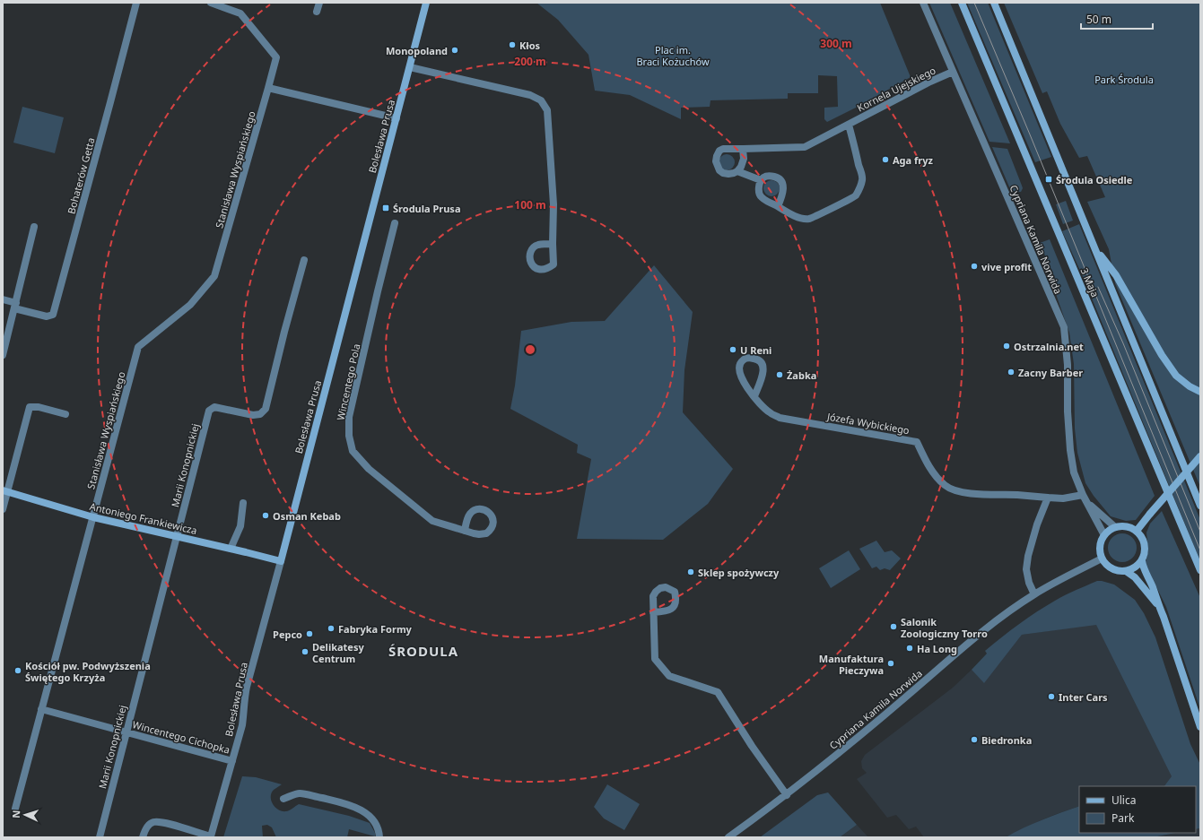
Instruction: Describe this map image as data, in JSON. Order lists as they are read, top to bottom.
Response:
{
  "streets": {
    "main road": ["Bolesława Prusa", "3 Maja", "Antoniego Frankiewicza"],
    "street": [
      "Kornela Ujejskiego",
      "Stanisława Wyspiańskiego",
      "Bohaterów Getta",
      "Cypriana Kamila Norwida",
      "Wincentego Pola",
      "Józefa Wybickiego",
      "Marii Konopnickiej",
      "Wincentego Cichopka"
    ]
  },
  "crossings": [
    ["Kornela Ujejskiego", "Cypriana Kamila Norwida"],
    ["Bolesława Prusa", "Antoniego Frankiewicza"],
    ["Bolesława Prusa", "Wincentego Cichopka"],
    ["Stanisława Wyspiańskiego", "Antoniego Frankiewicza"],
    ["Stanisława Wyspiańskiego", "Wincentego Cichopka"],
    ["Marii Konopnickiej", "Antoniego Frankiewicza"],
    ["Marii Konopnickiej", "Wincentego Cichopka"]
  ],
  "districts": ["ŚRODULA"],
  "parks": ["Plac im. Braci Kożuchów", "Park Środula"],
  "places": {
    "other": [
      "Kłos",
      "Monopoland",
      "Aga fryz",
      "vive profit",
      "Ostrzalnia.net",
      "U Reni",
      "Zacny Barber",
      "Żabka",
      "Osman Kebab",
      "Sklep spożywczy",
      "Salonik Zoologiczny Torro",
      "Fabryka Formy",
      "Pepco",
      "Ha Long",
      "Delikatesy Centrum",
      "Manufaktura Pieczywa",
      "Kościół pw. Podwyższenia Świętego Krzyża",
      "Inter Cars",
      "Biedronka"
    ],
    "transit": ["Środula Osiedle", "Środula Prusa"]
  },
  "legend": ["Ulica", "Park"],
  "scale_bar": "50 m",
  "north": "left",
  "rings": ["300 m", "200 m", "100 m"]
}
